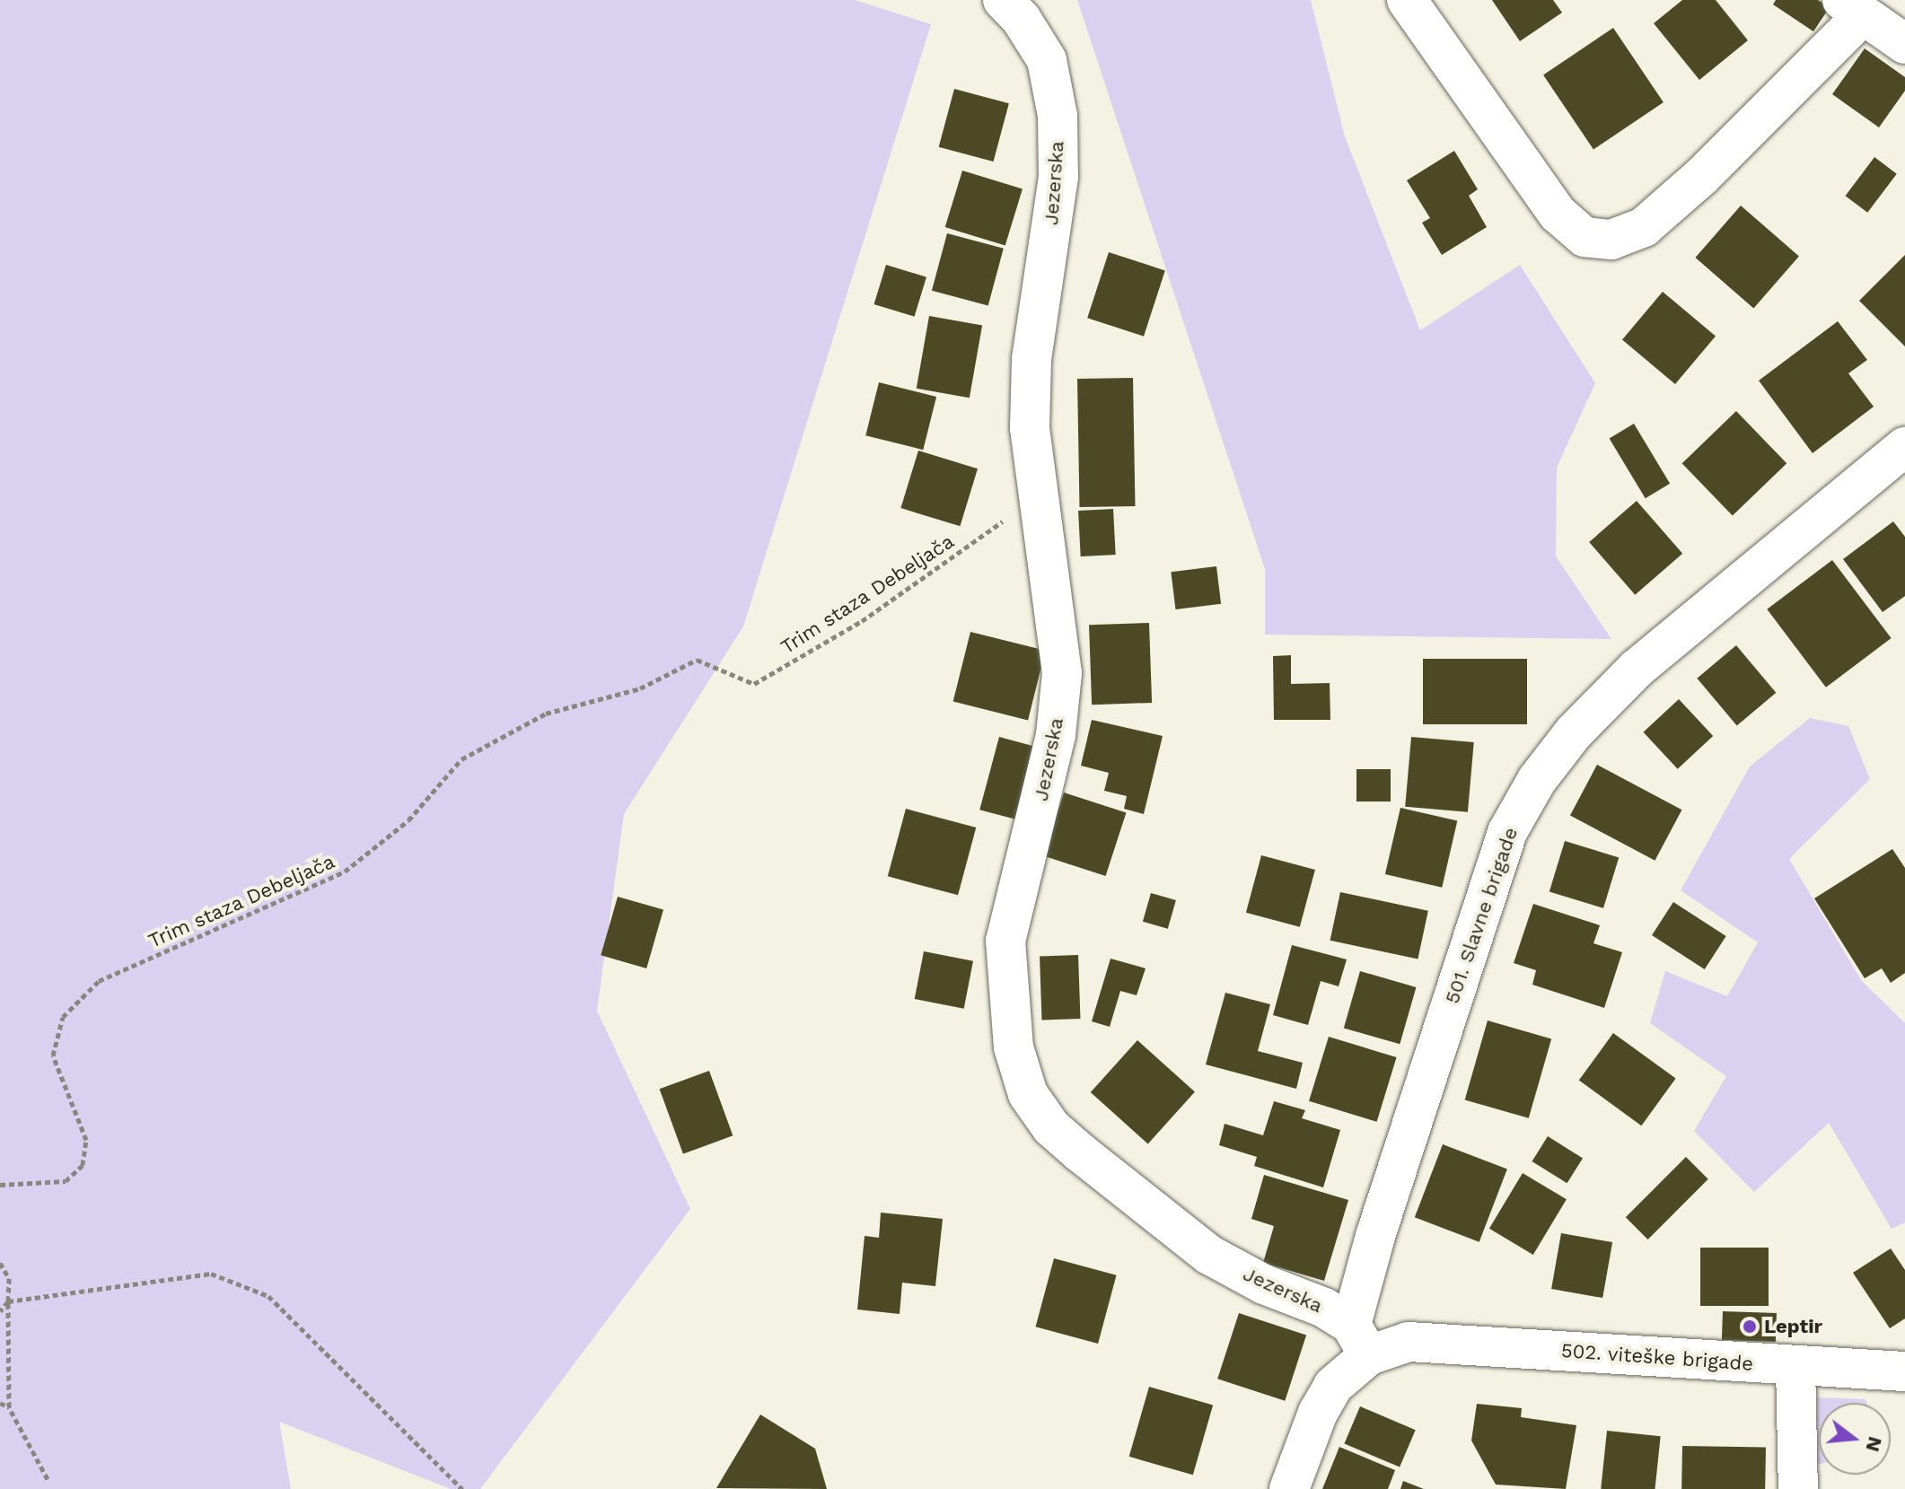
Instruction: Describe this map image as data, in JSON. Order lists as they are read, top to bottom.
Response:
{
  "streets": {
    "street": ["Jezerska", "501. Slavne brigade", "502. viteške brigade"],
    "path": ["Trim staza Debeljača"]
  },
  "crossings": [
    ["Jezerska", "Trim staza Debeljača"],
    ["Jezerska", "501. Slavne brigade"],
    ["Jezerska", "502. viteške brigade"],
    ["501. Slavne brigade", "502. viteške brigade"]
  ],
  "places": ["Leptir"],
  "north": "right"
}
